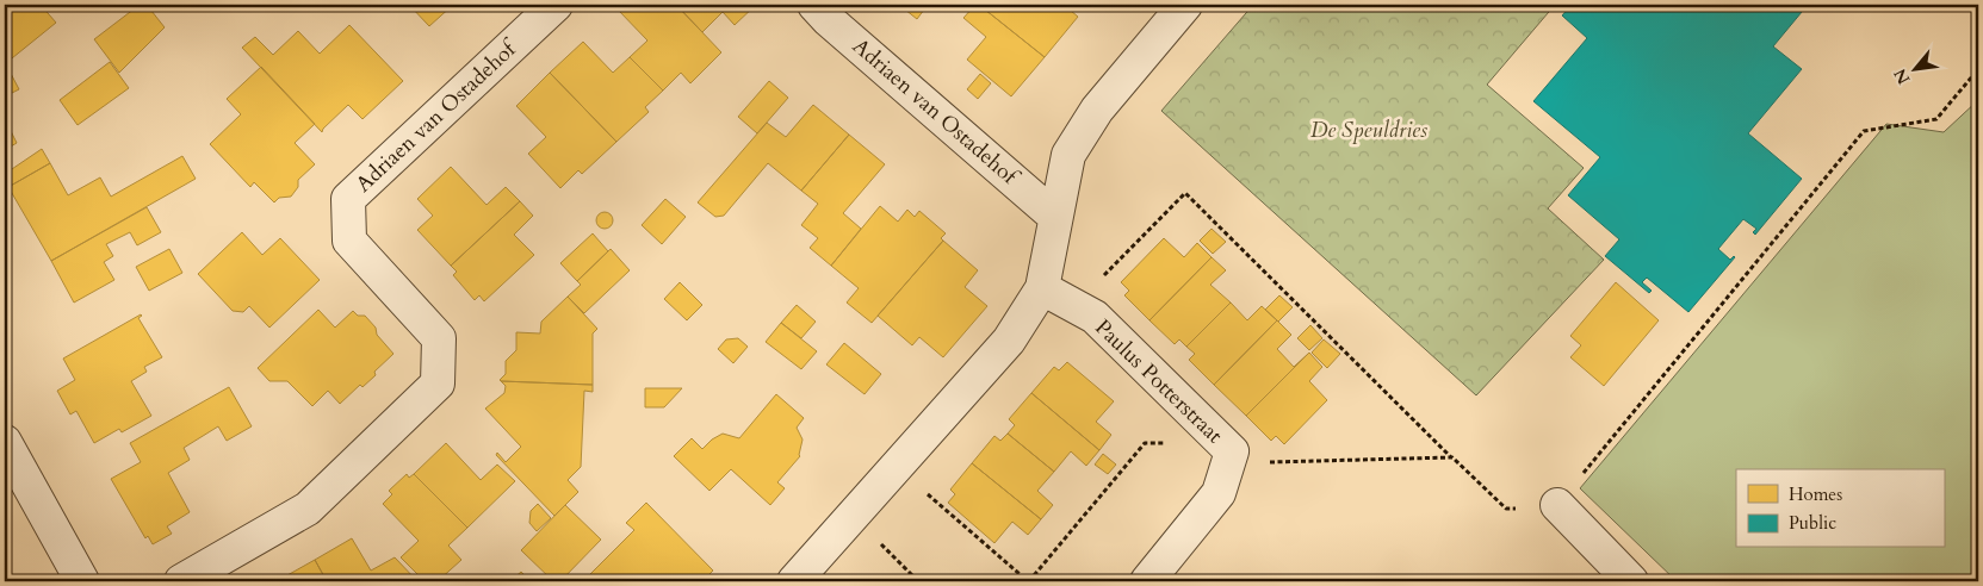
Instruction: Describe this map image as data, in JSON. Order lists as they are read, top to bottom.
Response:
{
  "streets": {
    "street": ["Adriaen van Ostadehof", "Paulus Potterstraat"]
  },
  "parks": ["De Speuldries"],
  "legend": ["Homes", "Public"],
  "north": "bottom left"
}
